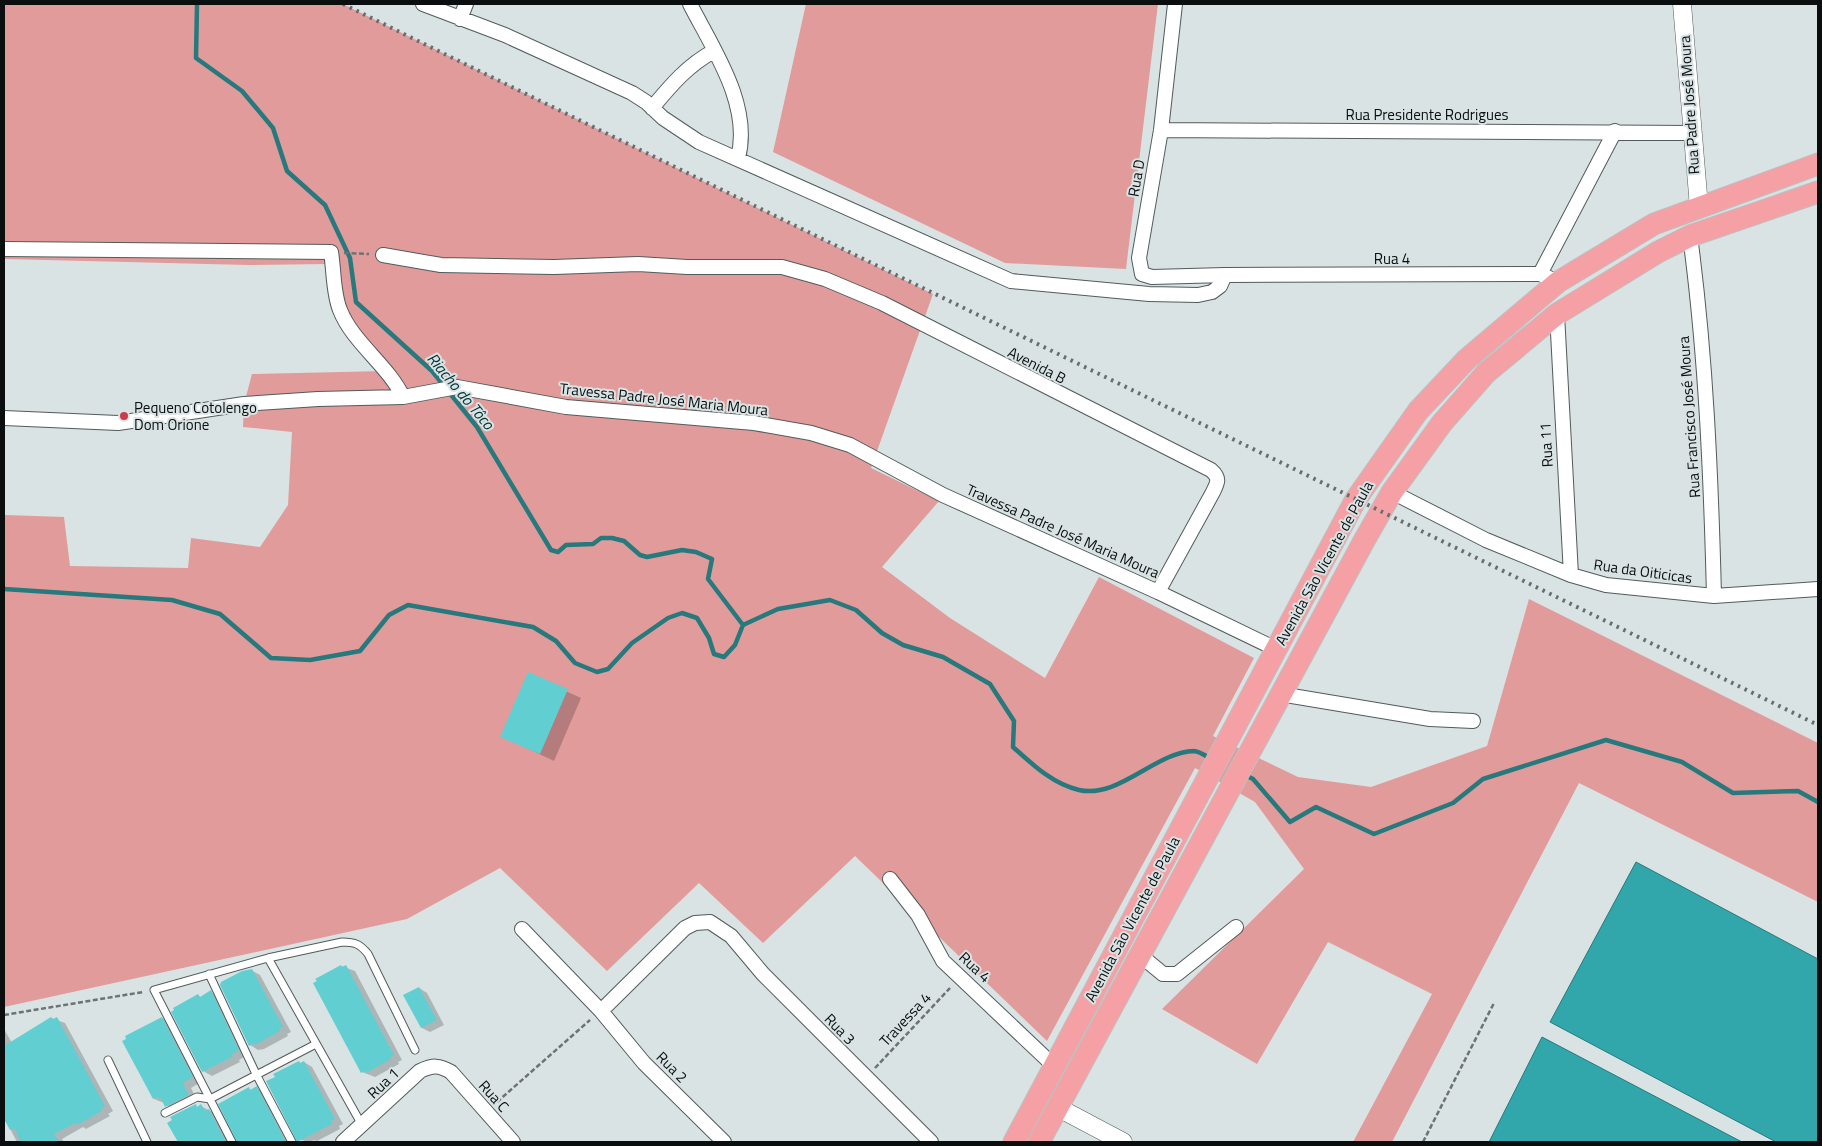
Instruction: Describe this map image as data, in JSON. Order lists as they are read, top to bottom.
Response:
{
  "streets": {
    "main road": ["Avenida São Vicente de Paula"],
    "street": [
      "Rua Padre José Moura",
      "Rua Presidente Rodrigues",
      "Rua D",
      "Rua 4",
      "Avenida B",
      "Travessa Padre José Maria Moura",
      "Rua Francisco José Moura",
      "Rua 11",
      "Rua da Oiticicas",
      "Rua 3",
      "Rua 2",
      "Rua 1",
      "Rua C"
    ],
    "path": ["Travessa 4"]
  },
  "crossings": [
    ["Rua Padre José Moura", "Rua Presidente Rodrigues"],
    ["Rua Padre José Moura", "Avenida São Vicente de Paula"],
    ["Rua Presidente Rodrigues", "Rua D"],
    ["Rua D", "Rua 4"],
    ["Rua 4", "Avenida São Vicente de Paula"],
    ["Rua 4", "Travessa 4"],
    ["Avenida B", "Travessa Padre José Maria Moura"],
    ["Travessa Padre José Maria Moura", "Avenida São Vicente de Paula"],
    ["Rua Francisco José Moura", "Avenida São Vicente de Paula"],
    ["Rua Francisco José Moura", "Rua da Oiticicas"],
    ["Rua 11", "Avenida São Vicente de Paula"],
    ["Rua 11", "Rua da Oiticicas"],
    ["Avenida São Vicente de Paula", "Rua da Oiticicas"],
    ["Travessa 4", "Rua 3"],
    ["Rua 3", "Rua 2"],
    ["Rua 1", "Rua C"]
  ],
  "water": ["Riacho do Tôco"],
  "places": ["Pequeno Cotolengo Dom Orione"]
}
